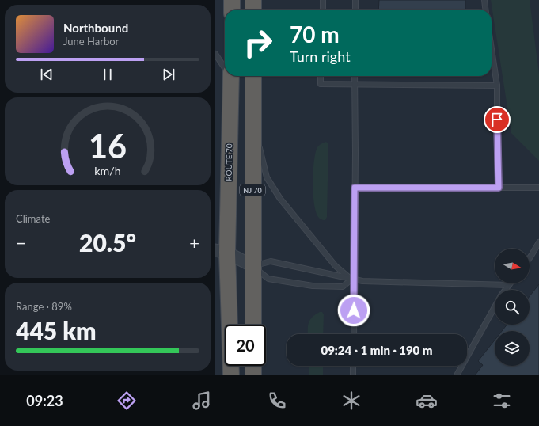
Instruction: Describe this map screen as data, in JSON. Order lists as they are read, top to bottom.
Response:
{
  "streets": {
    "highway": ["ROUTE 70", "NJ 70"]
  },
  "crossings": [
    ["ROUTE 70", "NJ 70"]
  ],
  "north": "right",
  "page": {
    "turn": ["70 m", "Turn right"],
    "song": ["Northbound", "June Harbor"],
    "tile": [
      "Climate",
      ["Range · 89%", "445 km"]
    ],
    "heat": ["−", "20.5°", "+"],
    "limit": "20",
    "trip": "09:24 · 1 min · 190 m",
    "tabs": "09:23",
    "gauge": ["16", "km/h"]
  }
}
